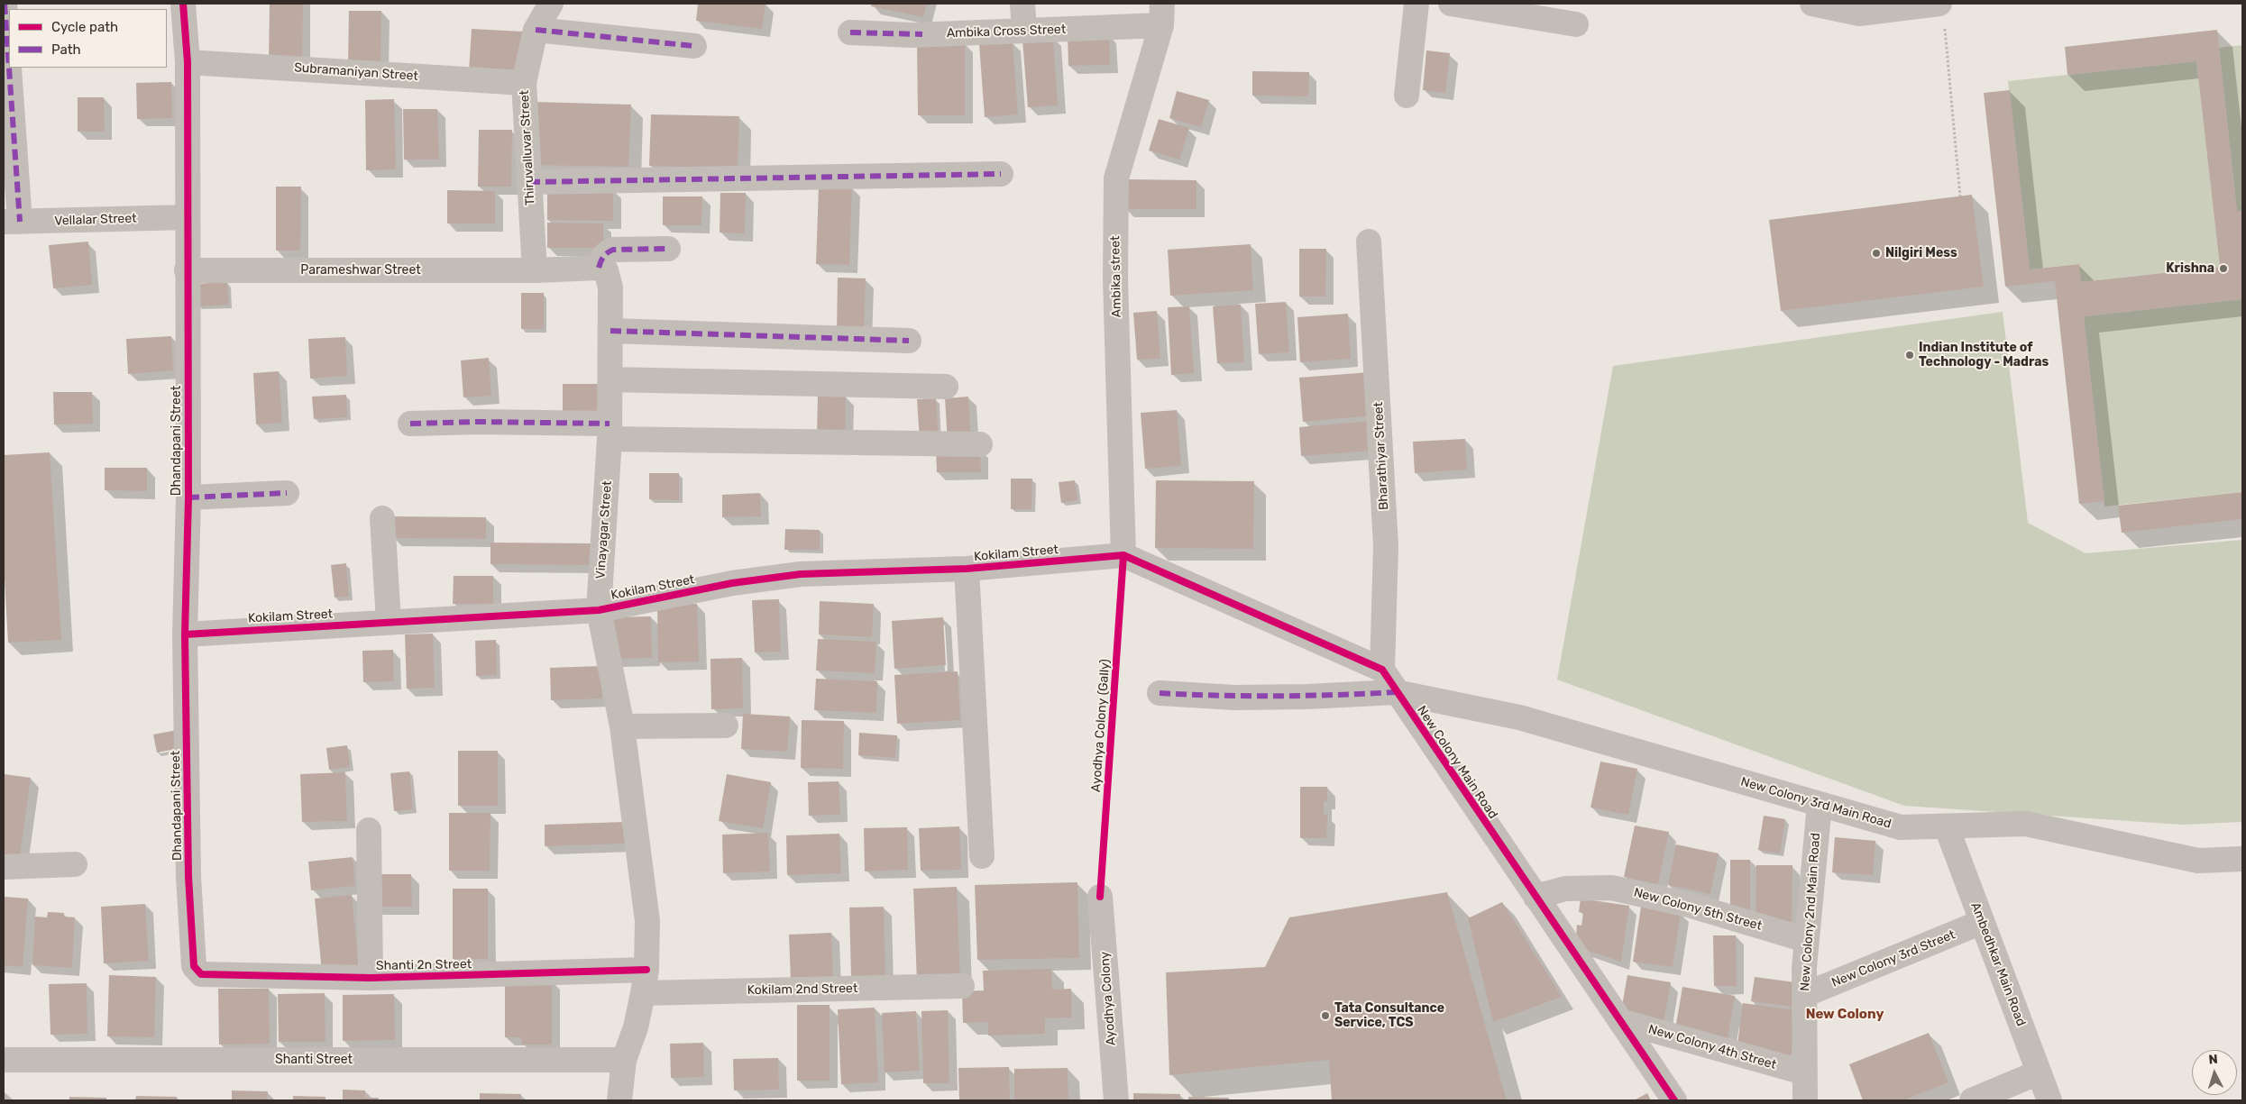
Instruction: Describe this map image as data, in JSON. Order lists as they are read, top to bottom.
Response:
{
  "streets": {
    "street": [
      "Ambika Cross Street",
      "Subramaniyan Street",
      "Thiruvalluvar Street",
      "Vellalar Street",
      "Parameshwar Street",
      "Ambika street",
      "Dhandapani Street",
      "Bharathiyar Street",
      "Vinayagar Street",
      "Kokilam Street",
      "New Colony Main Road",
      "New Colony 3rd Main Road",
      "New Colony 5th Street",
      "New Colony 2nd Main Road",
      "New Colony 3rd Street",
      "Ambedhkar Main Road",
      "Shanti 2n Street",
      "Kokilam 2nd Street",
      "Ayodhya Colony",
      "New Colony 4th Street",
      "Shanti Street"
    ],
    "cycle path": ["Ayodhya Colony (Gally)"]
  },
  "crossings": [
    ["Ambika Cross Street", "Ambika street"],
    ["Subramaniyan Street", "Thiruvalluvar Street"],
    ["Subramaniyan Street", "Dhandapani Street"],
    ["Thiruvalluvar Street", "Parameshwar Street"],
    ["Vellalar Street", "Dhandapani Street"],
    ["Parameshwar Street", "Dhandapani Street"],
    ["Ambika street", "Kokilam Street"],
    ["Dhandapani Street", "Kokilam Street"],
    ["Dhandapani Street", "Shanti 2n Street"],
    ["Bharathiyar Street", "New Colony Main Road"],
    ["Vinayagar Street", "Kokilam Street"],
    ["Vinayagar Street", "Shanti 2n Street"],
    ["Vinayagar Street", "Kokilam 2nd Street"],
    ["Vinayagar Street", "Shanti Street"],
    ["New Colony Main Road", "New Colony 3rd Main Road"],
    ["New Colony Main Road", "New Colony 5th Street"],
    ["New Colony Main Road", "New Colony 4th Street"],
    ["New Colony 3rd Main Road", "New Colony 2nd Main Road"],
    ["New Colony 3rd Main Road", "Ambedhkar Main Road"],
    ["New Colony 5th Street", "New Colony 2nd Main Road"],
    ["New Colony 2nd Main Road", "New Colony 3rd Street"],
    ["New Colony 2nd Main Road", "New Colony 4th Street"],
    ["New Colony 3rd Street", "Ambedhkar Main Road"],
    ["Shanti 2n Street", "Kokilam 2nd Street"]
  ],
  "districts": ["New Colony"],
  "places": [
    "Nilgiri Mess",
    "Krishna",
    "Indian Institute of Technology - Madras",
    "Tata Consultance Service, TCS"
  ],
  "legend": ["Cycle path", "Path"],
  "north": "top"
}
